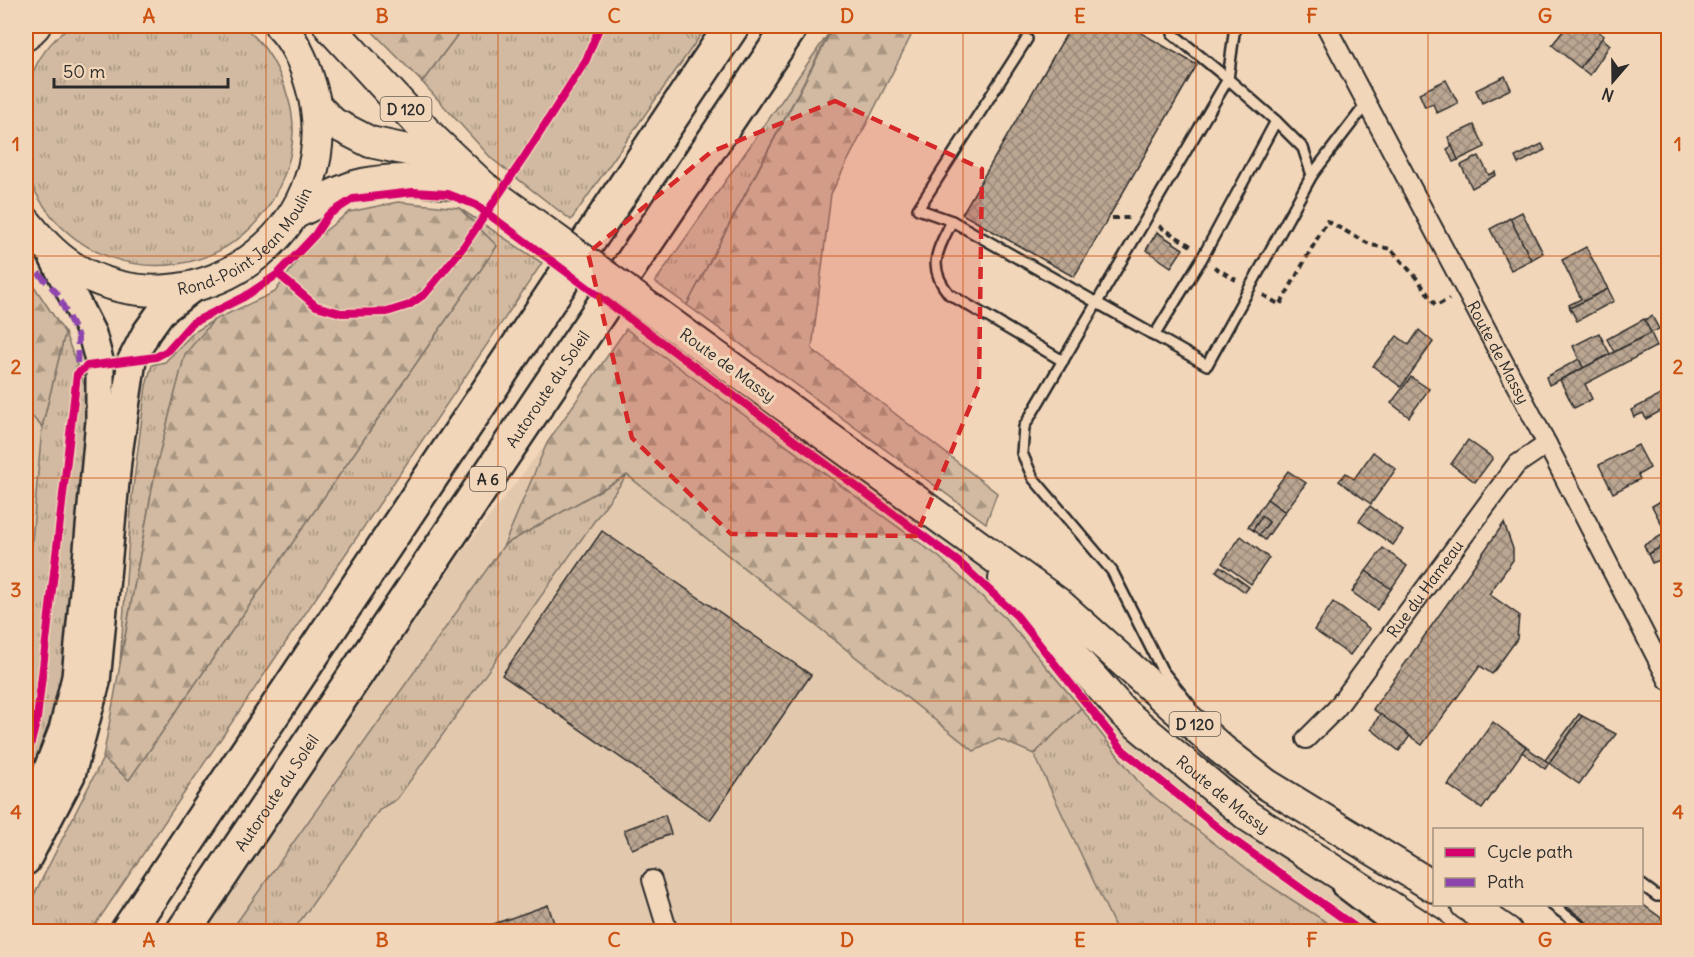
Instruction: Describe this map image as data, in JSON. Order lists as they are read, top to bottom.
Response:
{
  "streets": {
    "highway": ["Autoroute du Soleil", "A 6"],
    "main road": ["D 120", "Rond-Point Jean Moulin", "Route de Massy"],
    "street": ["Rue du Hameau"]
  },
  "crossings": [
    ["D 120", "Route de Massy"],
    ["Rond-Point Jean Moulin", "Route de Massy"],
    ["Route de Massy", "Rue du Hameau"]
  ],
  "legend": ["Cycle path", "Path"],
  "scale_bar": "50 m",
  "north": "bottom",
  "grid": {
    "columns": [
      "A",
      "B",
      "C",
      "D",
      "E",
      "F",
      "G"
    ],
    "rows": [
      "1",
      "2",
      "3",
      "4"
    ]
  }
}
